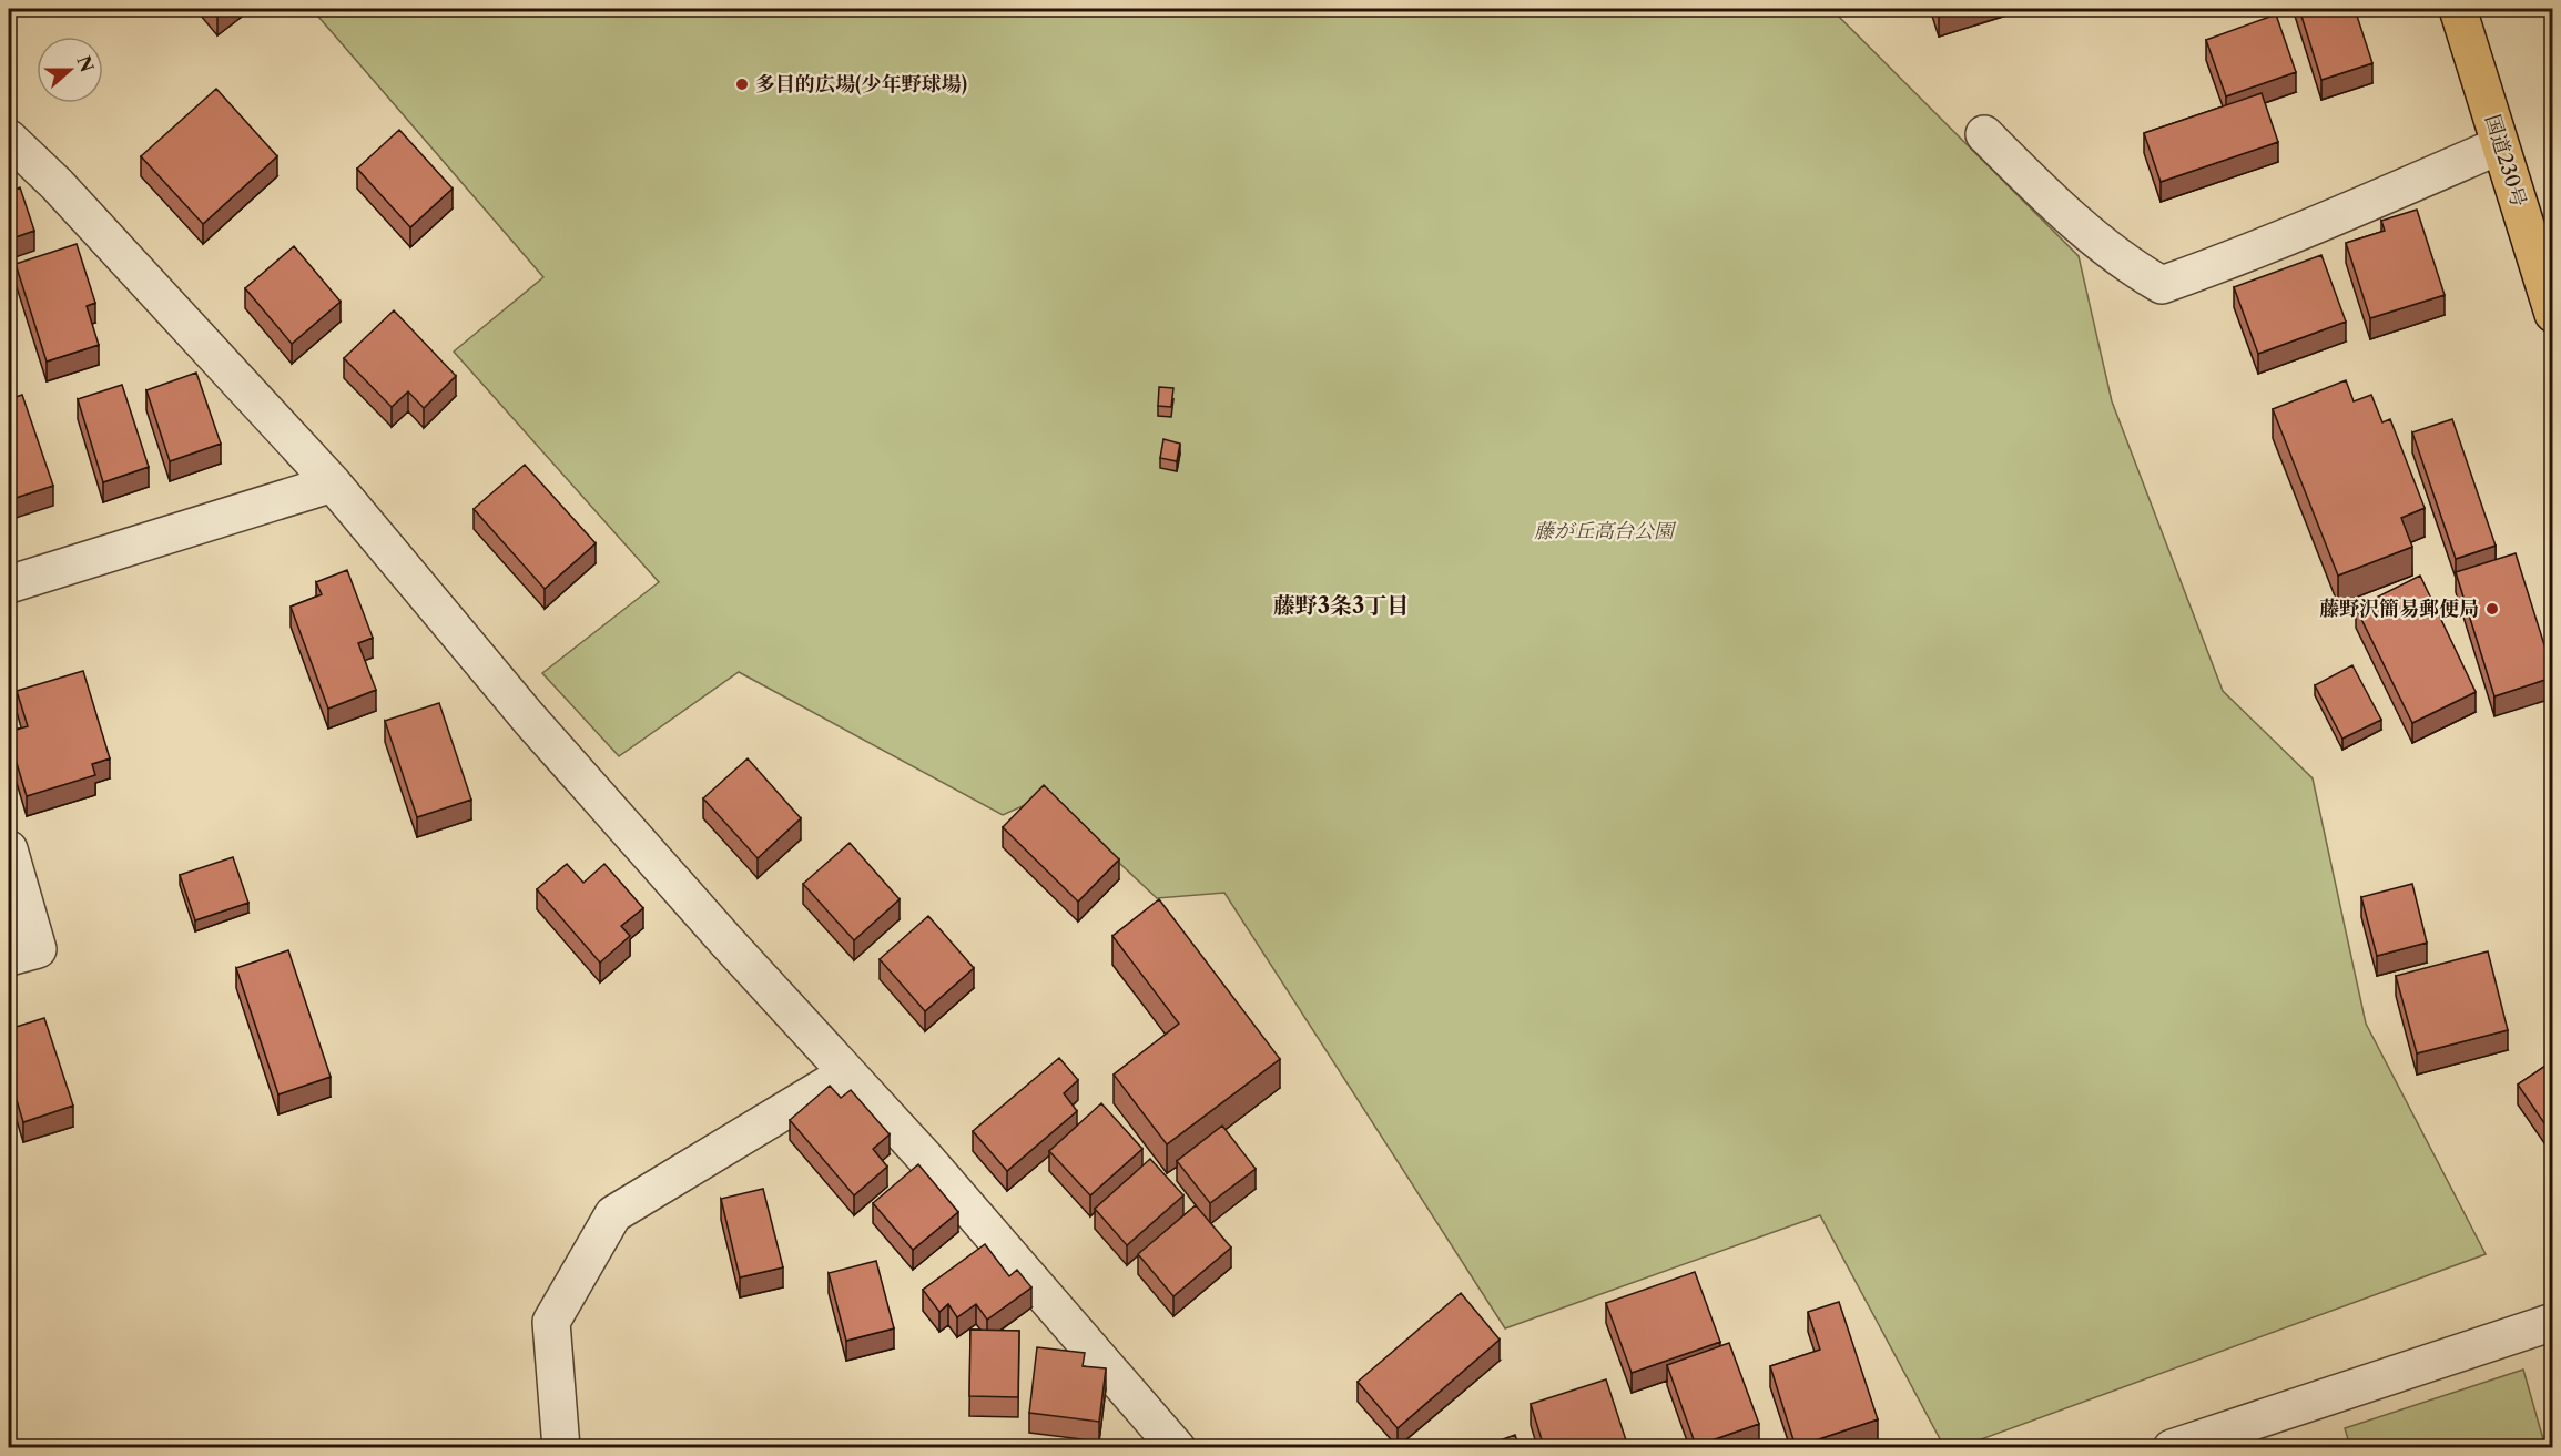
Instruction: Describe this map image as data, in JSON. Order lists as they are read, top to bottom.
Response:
{
  "streets": {
    "highway": ["国道230号"]
  },
  "districts": ["藤野3条3丁目"],
  "parks": ["藤が丘高台公園"],
  "places": ["多目的広場(少年野球場)", "藤野沢簡易郵便局"],
  "north": "right"
}
